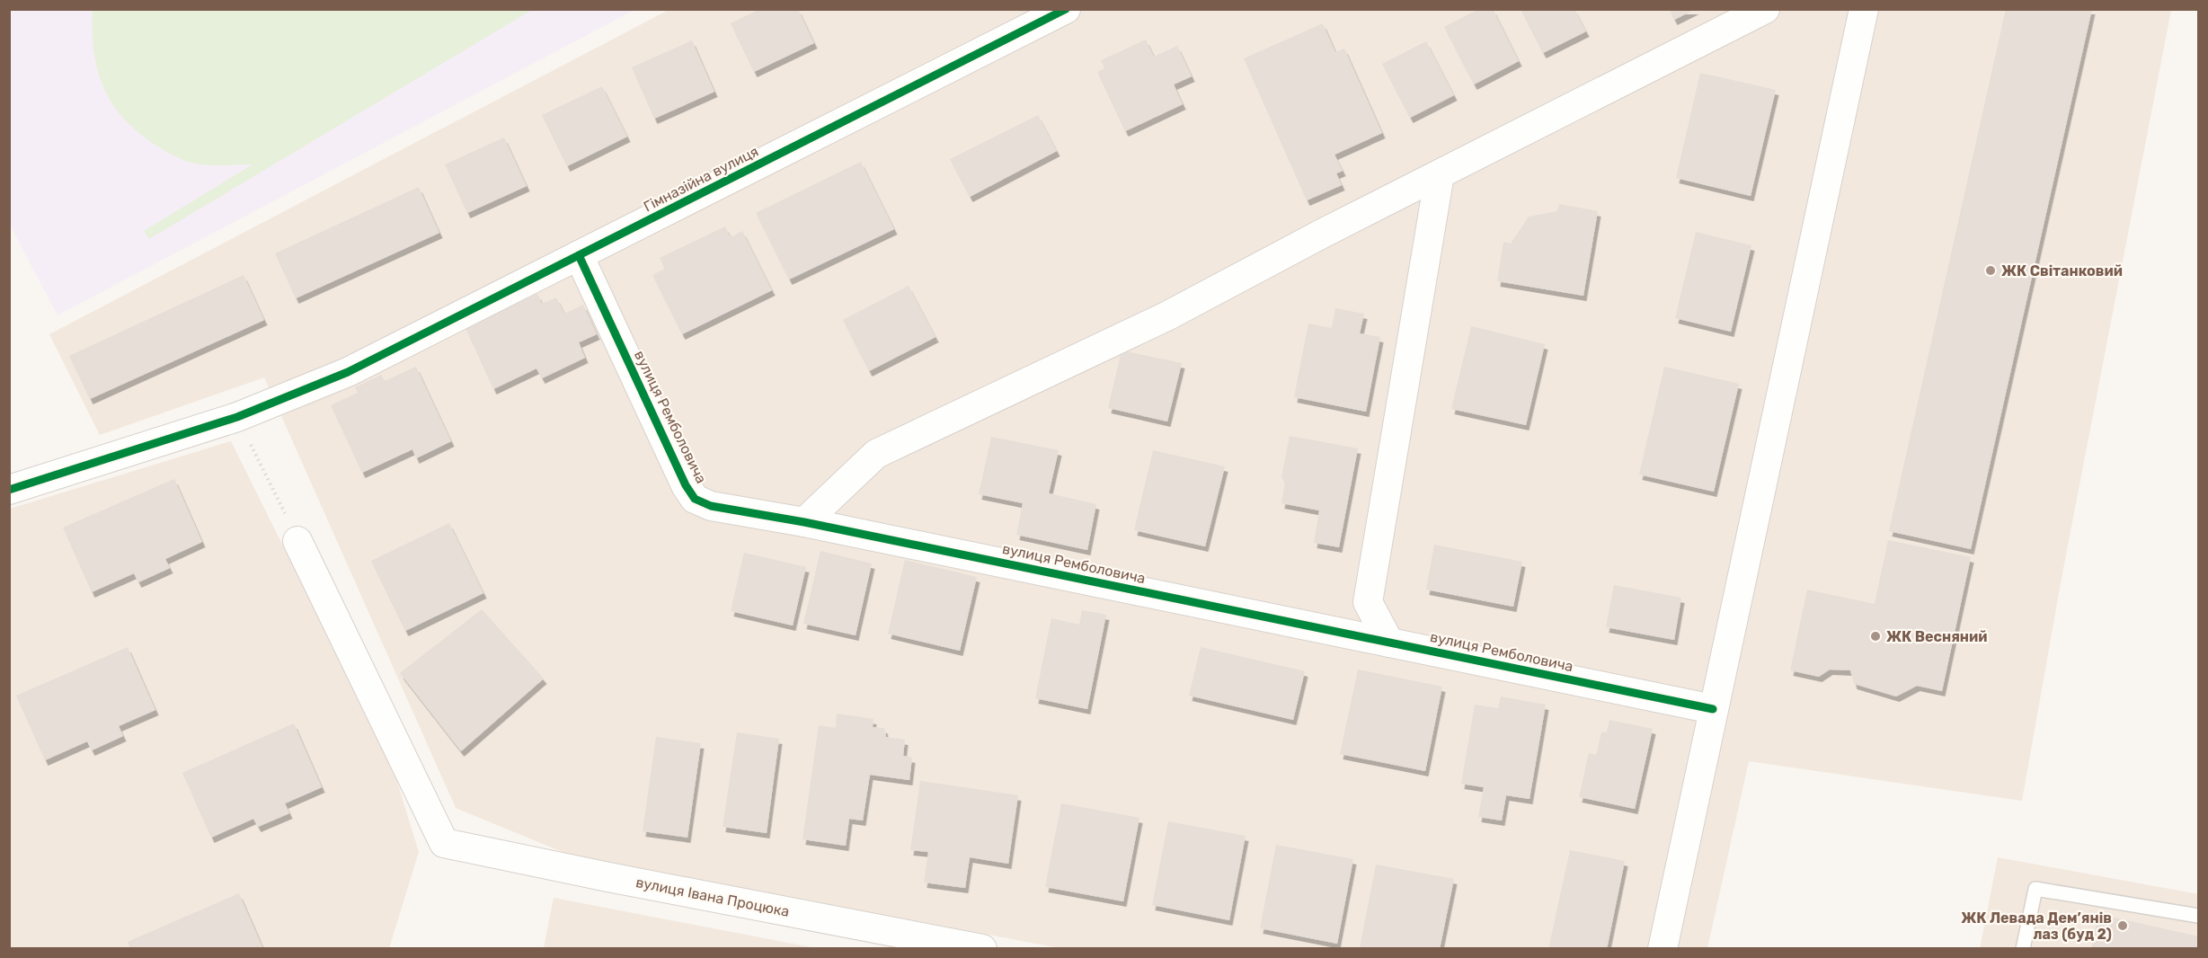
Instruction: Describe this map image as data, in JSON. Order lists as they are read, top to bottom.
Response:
{
  "streets": {
    "street": ["Гімназійна вулиця", "вулиця Ремболовича", "вулиця Івана Процюка"]
  },
  "crossings": [
    ["Гімназійна вулиця", "вулиця Ремболовича"]
  ],
  "places": ["ЖК Світанковий", "ЖК Весняний", "ЖК Левада Дем’янів лаз (буд 2)"]
}
